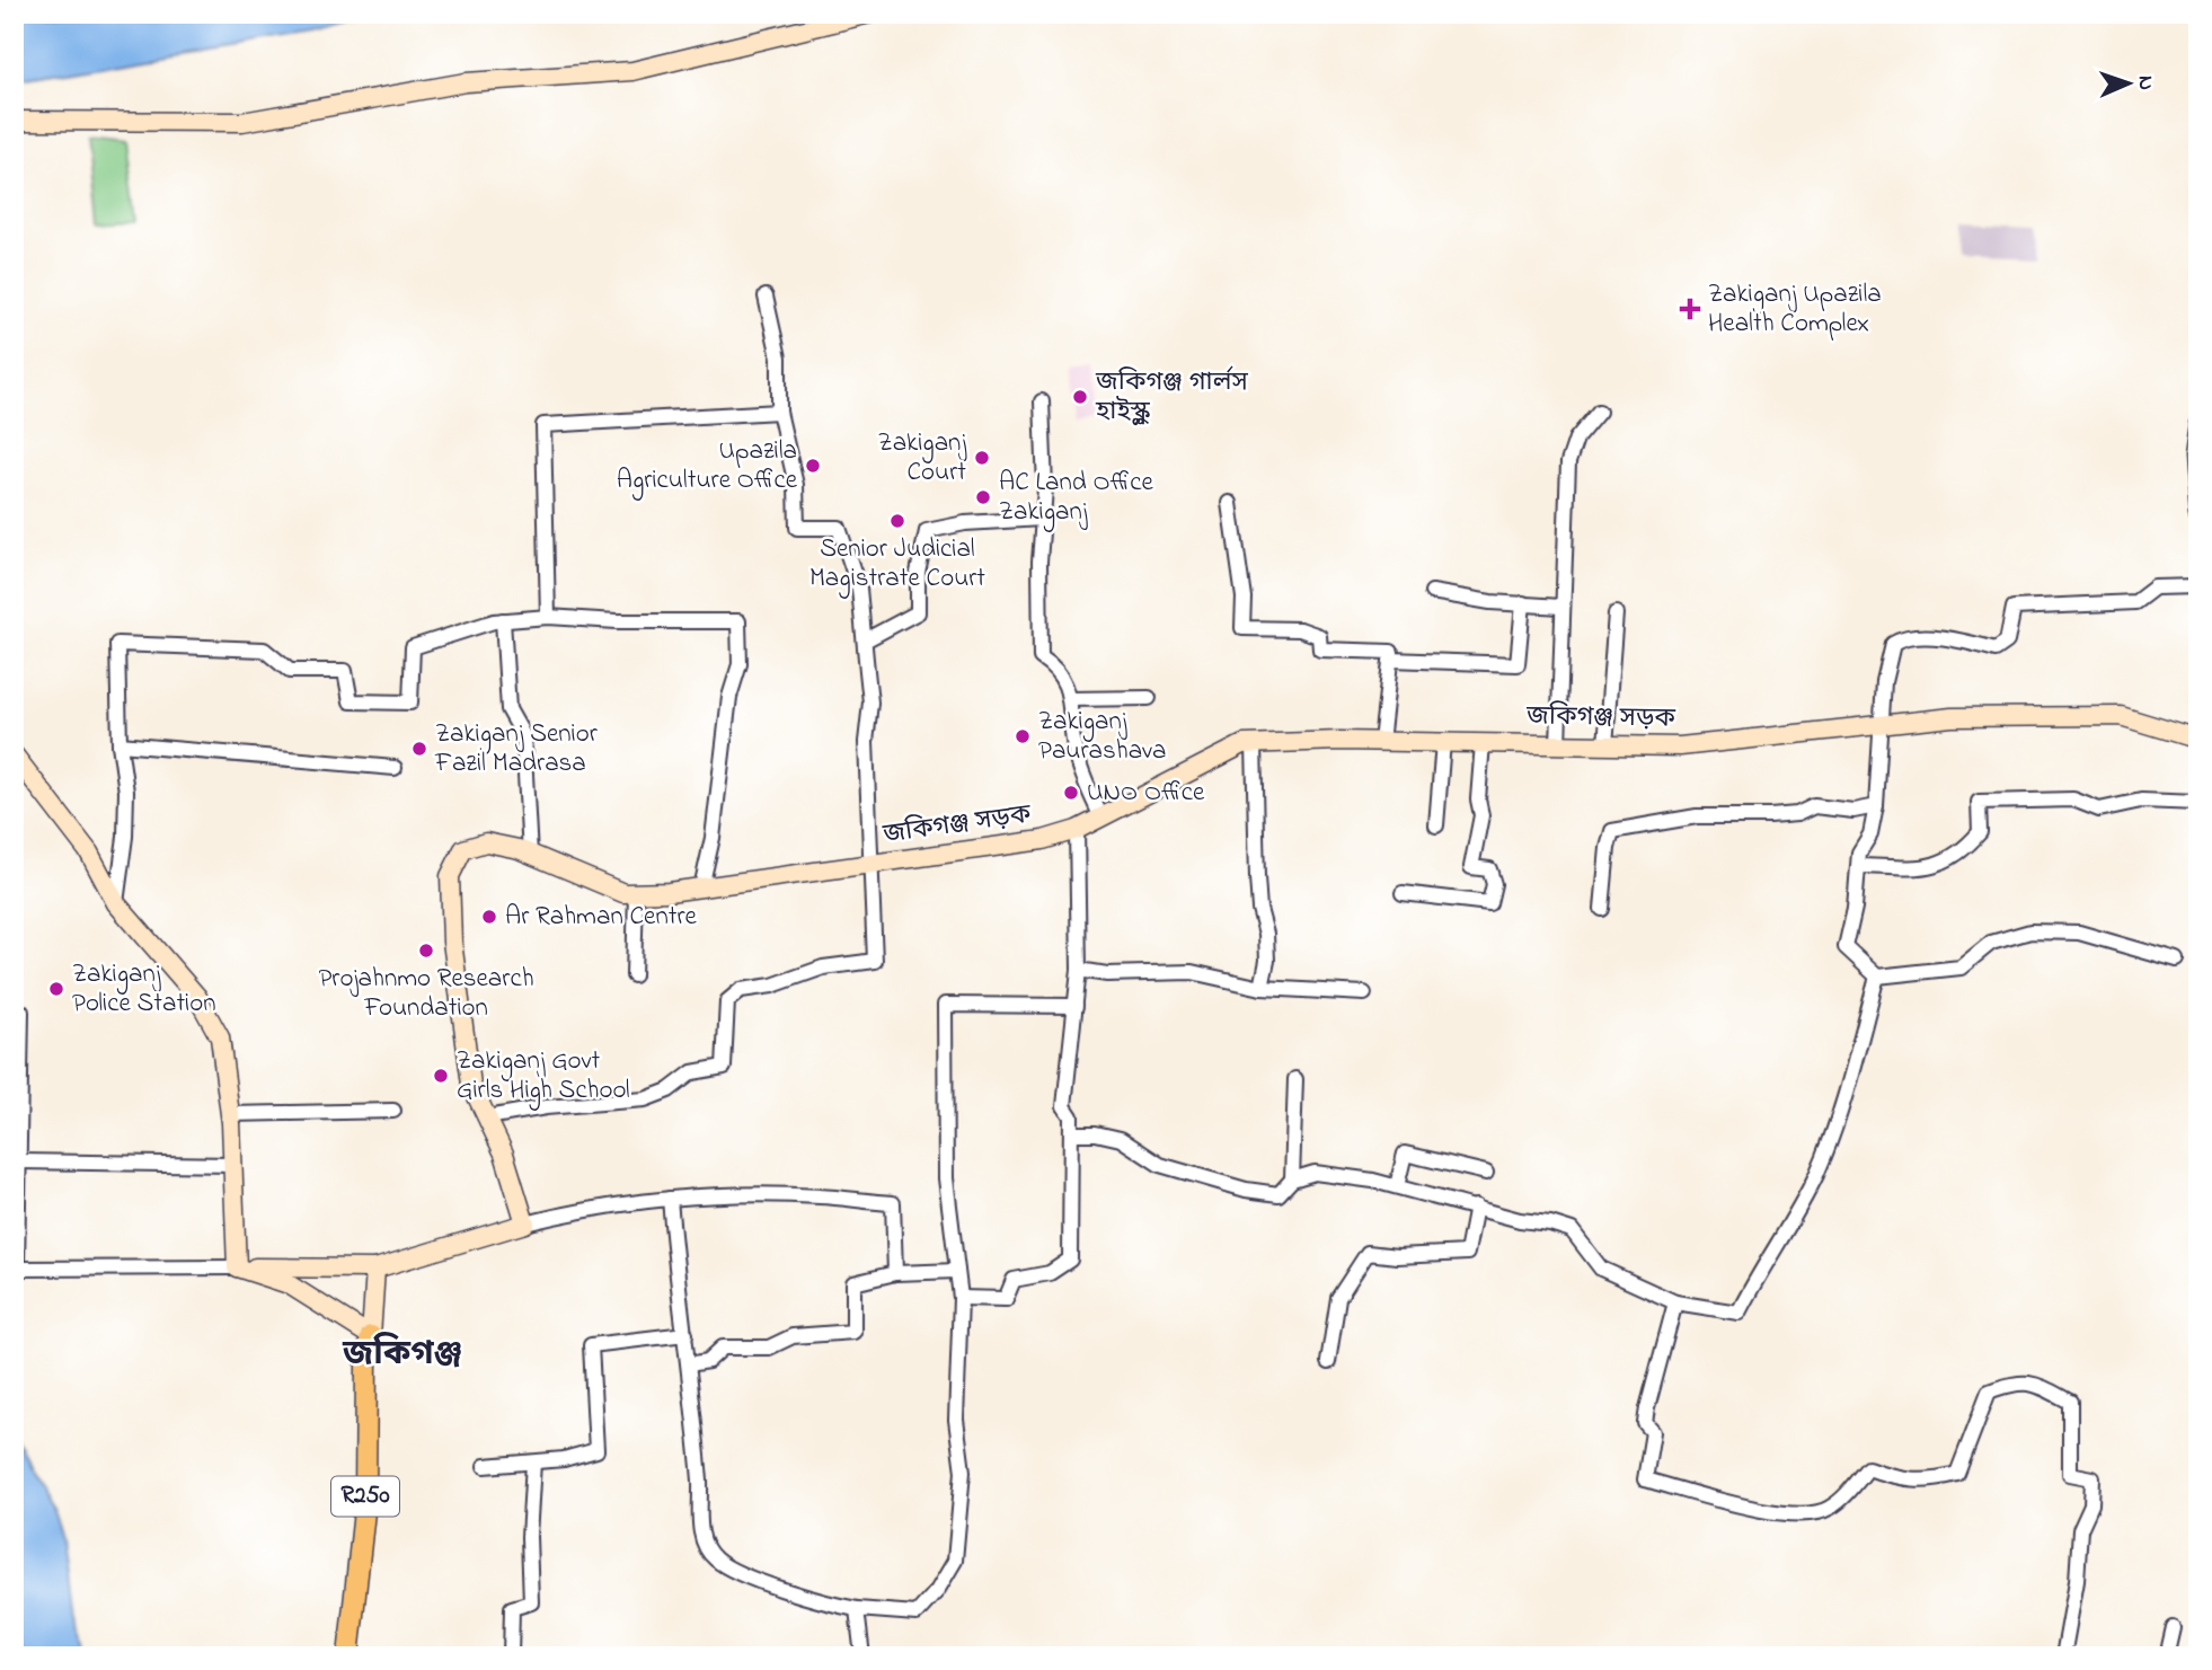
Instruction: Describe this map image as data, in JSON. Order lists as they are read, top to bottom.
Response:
{
  "streets": {
    "main road": ["জকিগঞ্জ সড়ক", "R250"]
  },
  "districts": ["জকিগঞ্জ"],
  "places": {
    "health": ["Zakiganj Upazila Health Complex"],
    "other": [
      "জকিগঞ্জ গার্লস হাইস্কুল",
      "Zakiganj Court",
      "Upazila Agriculture Office",
      "AC Land Office Zakiganj",
      "Senior Judicial Magistrate Court",
      "Zakiganj Paurashava",
      "Zakiganj Senior Fazil Madrasa",
      "UNO Office",
      "Ar Rahman Centre",
      "Projahnmo Research Foundation",
      "Zakiganj Police Station",
      "Zakiganj Govt Girls High School"
    ]
  },
  "north": "right"
}
